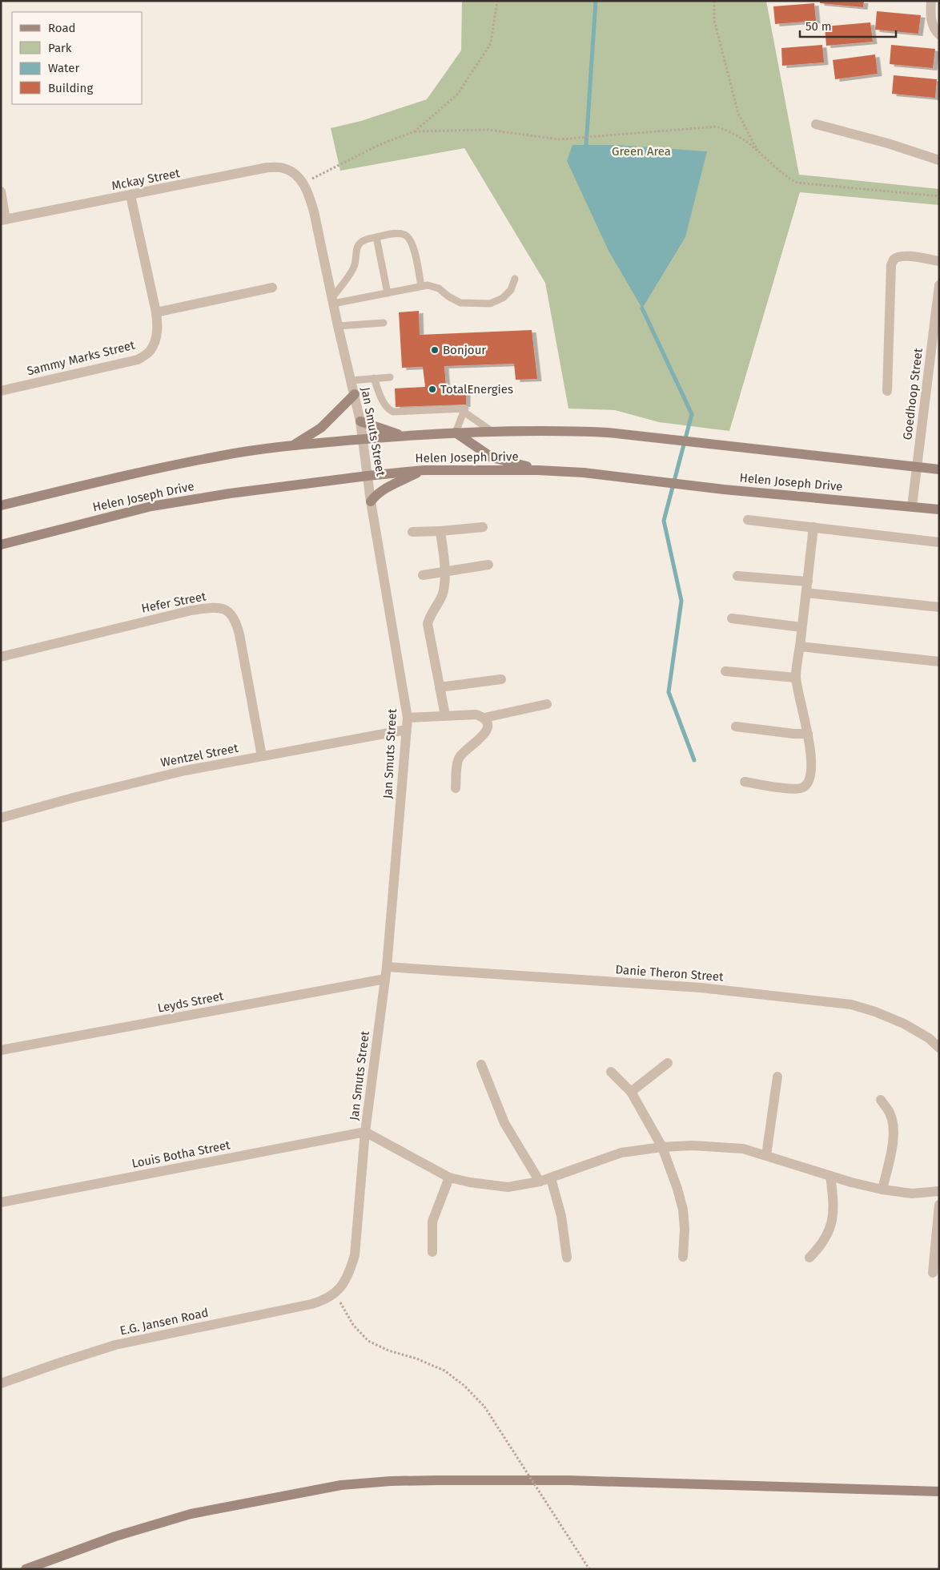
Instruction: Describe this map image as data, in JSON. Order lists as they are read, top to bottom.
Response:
{
  "streets": {
    "street": [
      "Mckay Street",
      "Sammy Marks Street",
      "Goedhoop Street",
      "Jan Smuts Street",
      "Helen Joseph Drive",
      "Hefer Street",
      "Wentzel Street",
      "Danie Theron Street",
      "Leyds Street",
      "Louis Botha Street",
      "E.G. Jansen Road"
    ]
  },
  "crossings": [
    ["Mckay Street", "Sammy Marks Street"],
    ["Mckay Street", "Jan Smuts Street"],
    ["Goedhoop Street", "Helen Joseph Drive"],
    ["Jan Smuts Street", "Helen Joseph Drive"],
    ["Jan Smuts Street", "Wentzel Street"],
    ["Jan Smuts Street", "Danie Theron Street"],
    ["Jan Smuts Street", "Leyds Street"],
    ["Jan Smuts Street", "Louis Botha Street"],
    ["Jan Smuts Street", "E.G. Jansen Road"],
    ["Hefer Street", "Wentzel Street"]
  ],
  "parks": ["Green Area"],
  "places": ["Bonjour", "TotalEnergies"],
  "legend": [
    "Road",
    "Park",
    "Water",
    "Building"
  ],
  "scale_bar": "50 m"
}
